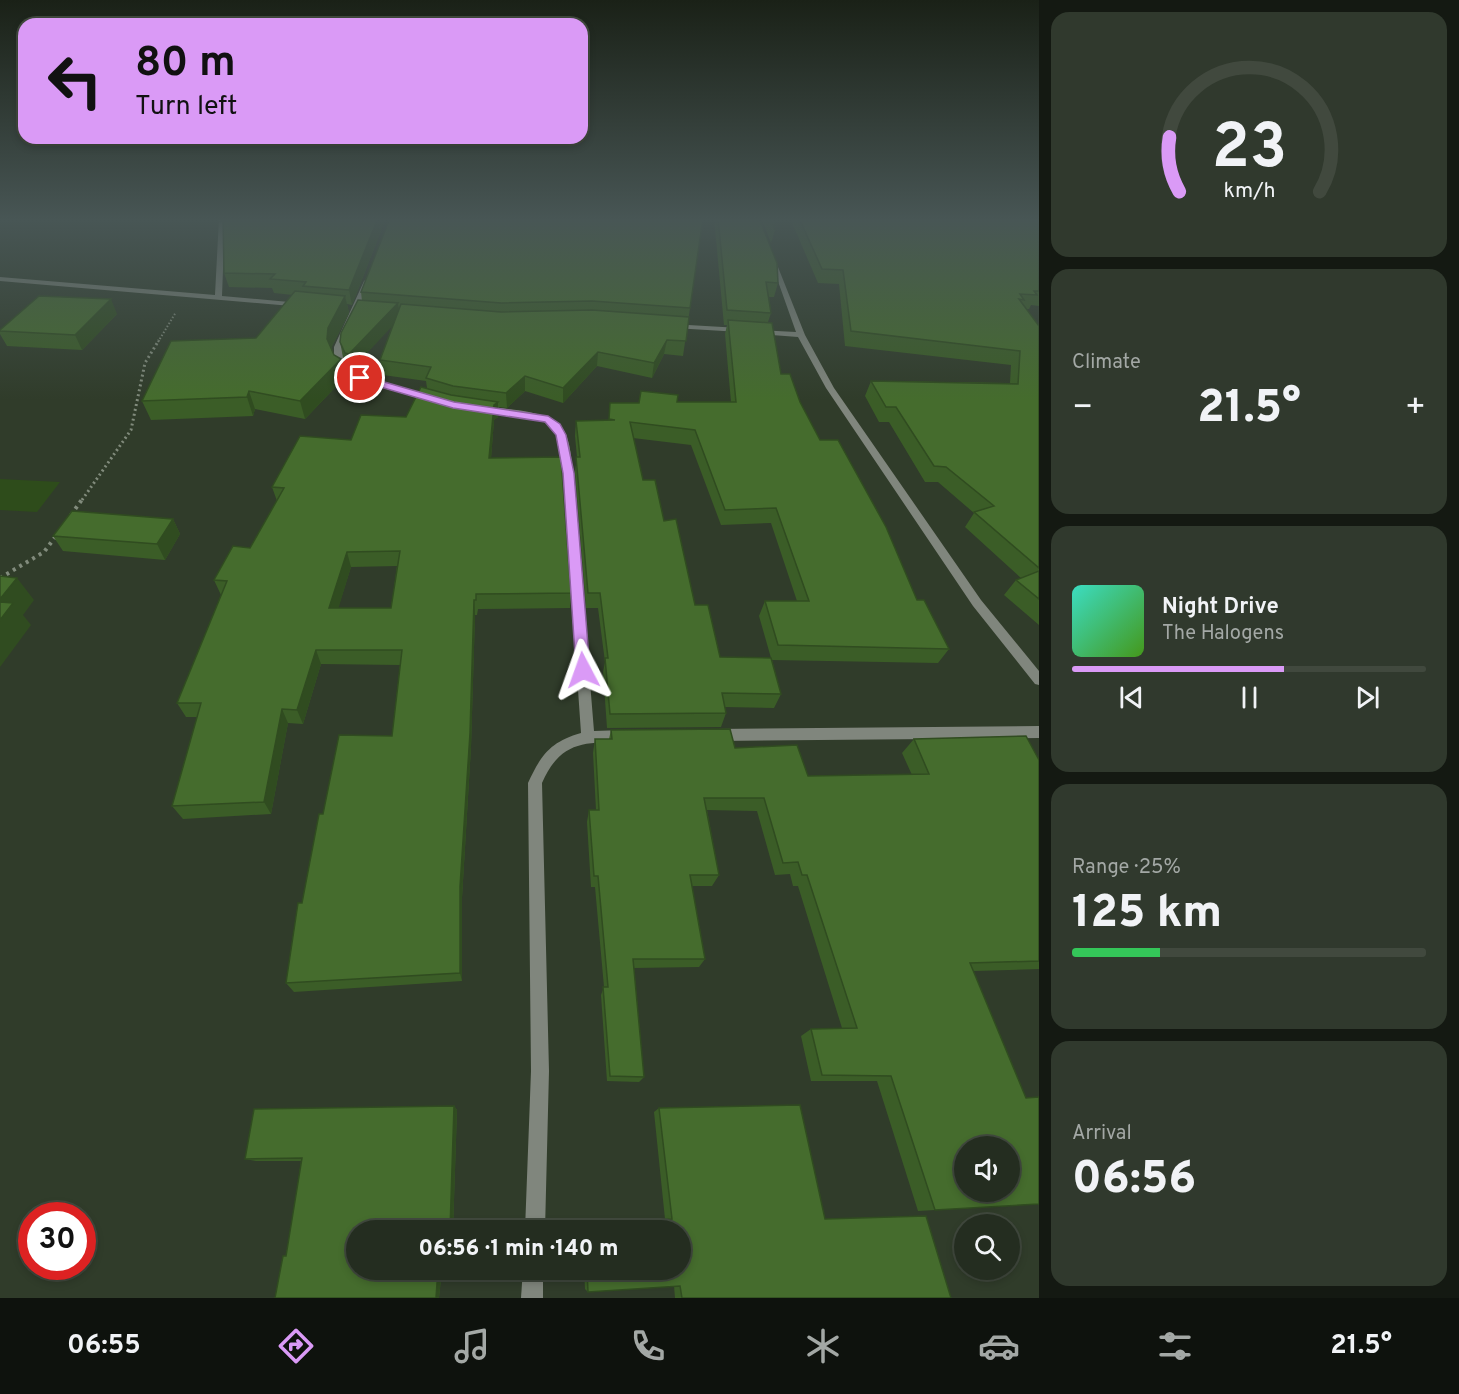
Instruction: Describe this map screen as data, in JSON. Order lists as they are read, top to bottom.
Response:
{
  "page": {
    "turn": ["80 m", "Turn left"],
    "tile": [
      "Climate",
      ["Range · 25%", "125 km"],
      ["Arrival", "06:56"]
    ],
    "heat": ["−", "21.5°", "+"],
    "song": ["Night Drive", "The Halogens"],
    "limit": "30",
    "trip": "06:56 · 1 min · 140 m",
    "tabs": ["06:55", "21.5°"],
    "gauge": ["23", "km/h"]
  }
}
